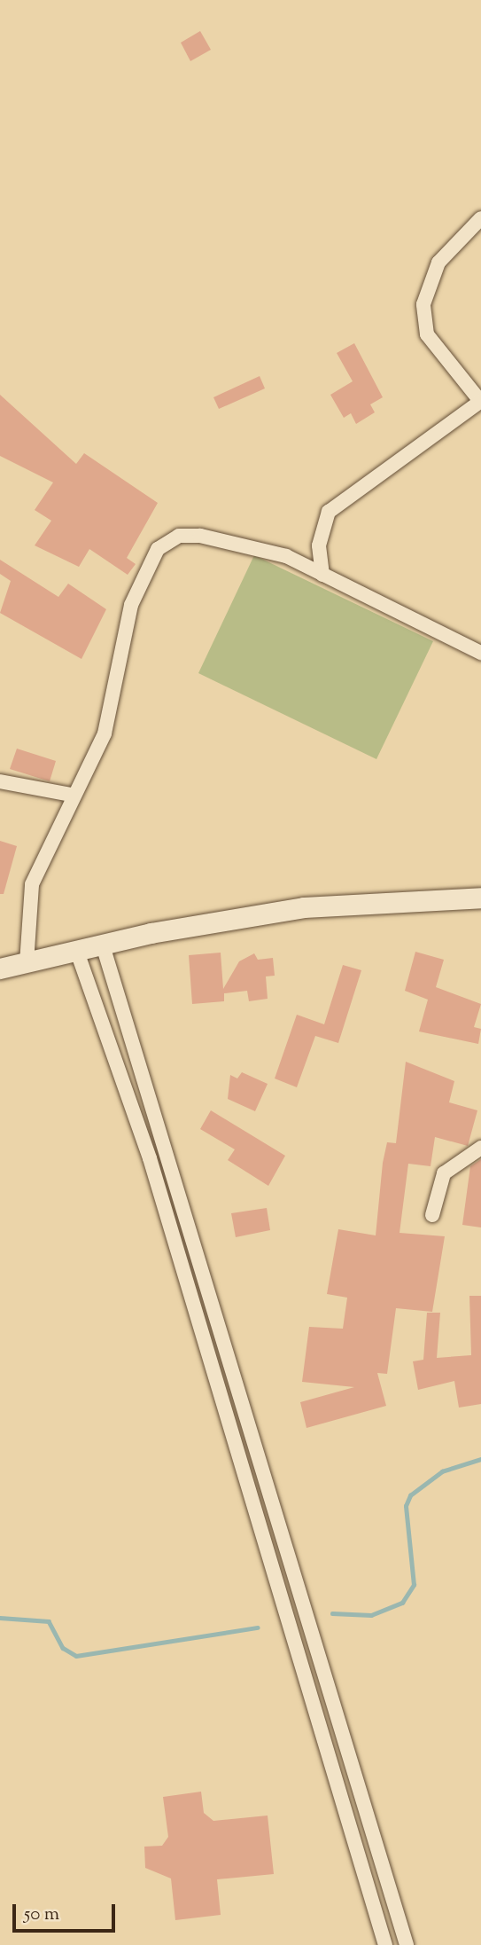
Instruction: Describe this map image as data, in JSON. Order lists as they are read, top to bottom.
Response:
{
  "scale_bar": "50 m"
}
